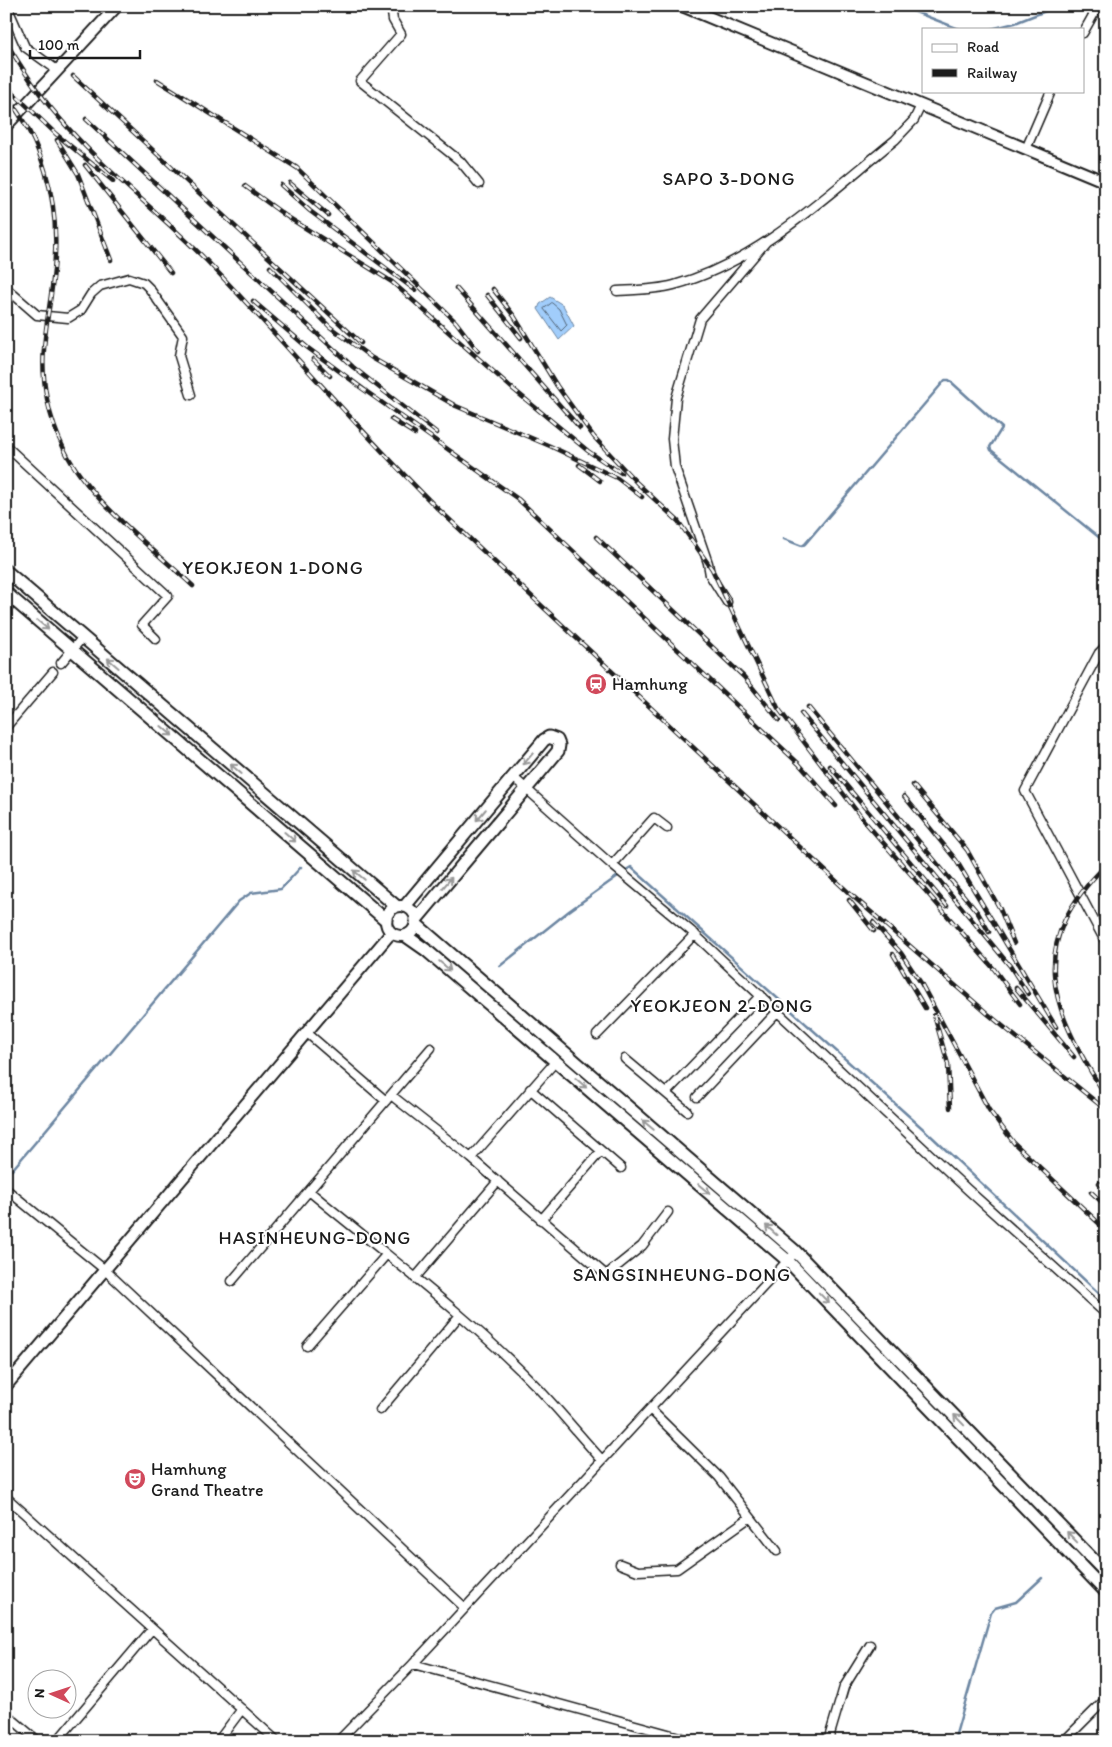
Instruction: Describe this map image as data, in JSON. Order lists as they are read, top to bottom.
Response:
{
  "districts": [
    "SAPO 3-DONG",
    "YEOKJEON 1-DONG",
    "YEOKJEON 2-DONG",
    "HASINHEUNG-DONG",
    "SANGSINHEUNG-DONG"
  ],
  "places": {
    "station": ["Hamhung"],
    "theatre": ["Hamhung Grand Theatre"]
  },
  "legend": ["Road", "Railway"],
  "scale_bar": "100 m",
  "north": "left"
}
